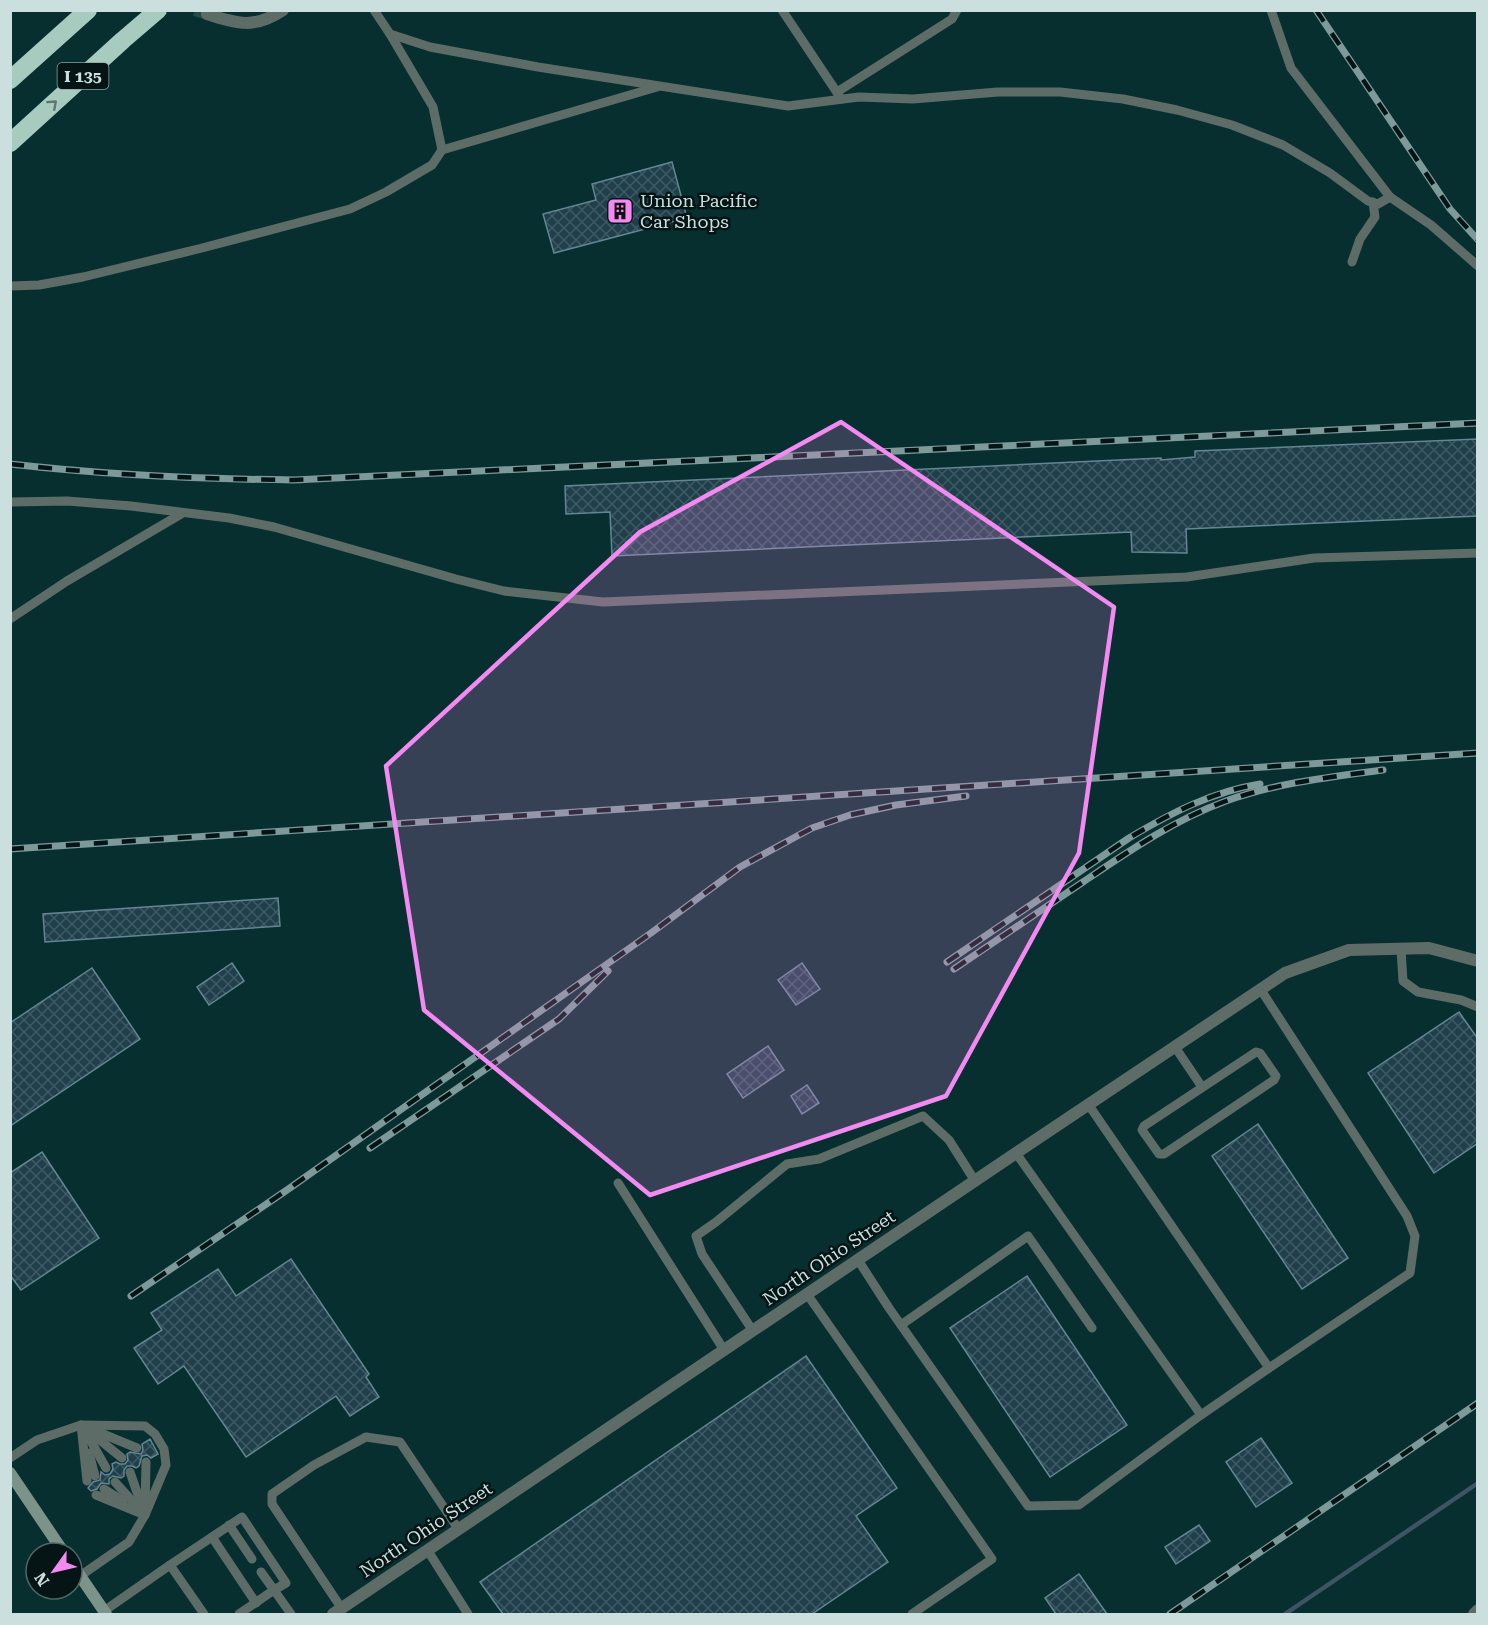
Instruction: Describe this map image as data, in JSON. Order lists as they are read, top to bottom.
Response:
{
  "streets": {
    "highway": ["I 135"],
    "street": ["North Ohio Street"]
  },
  "places": {
    "building": ["Union Pacific Car Shops"]
  },
  "north": "bottom left"
}
